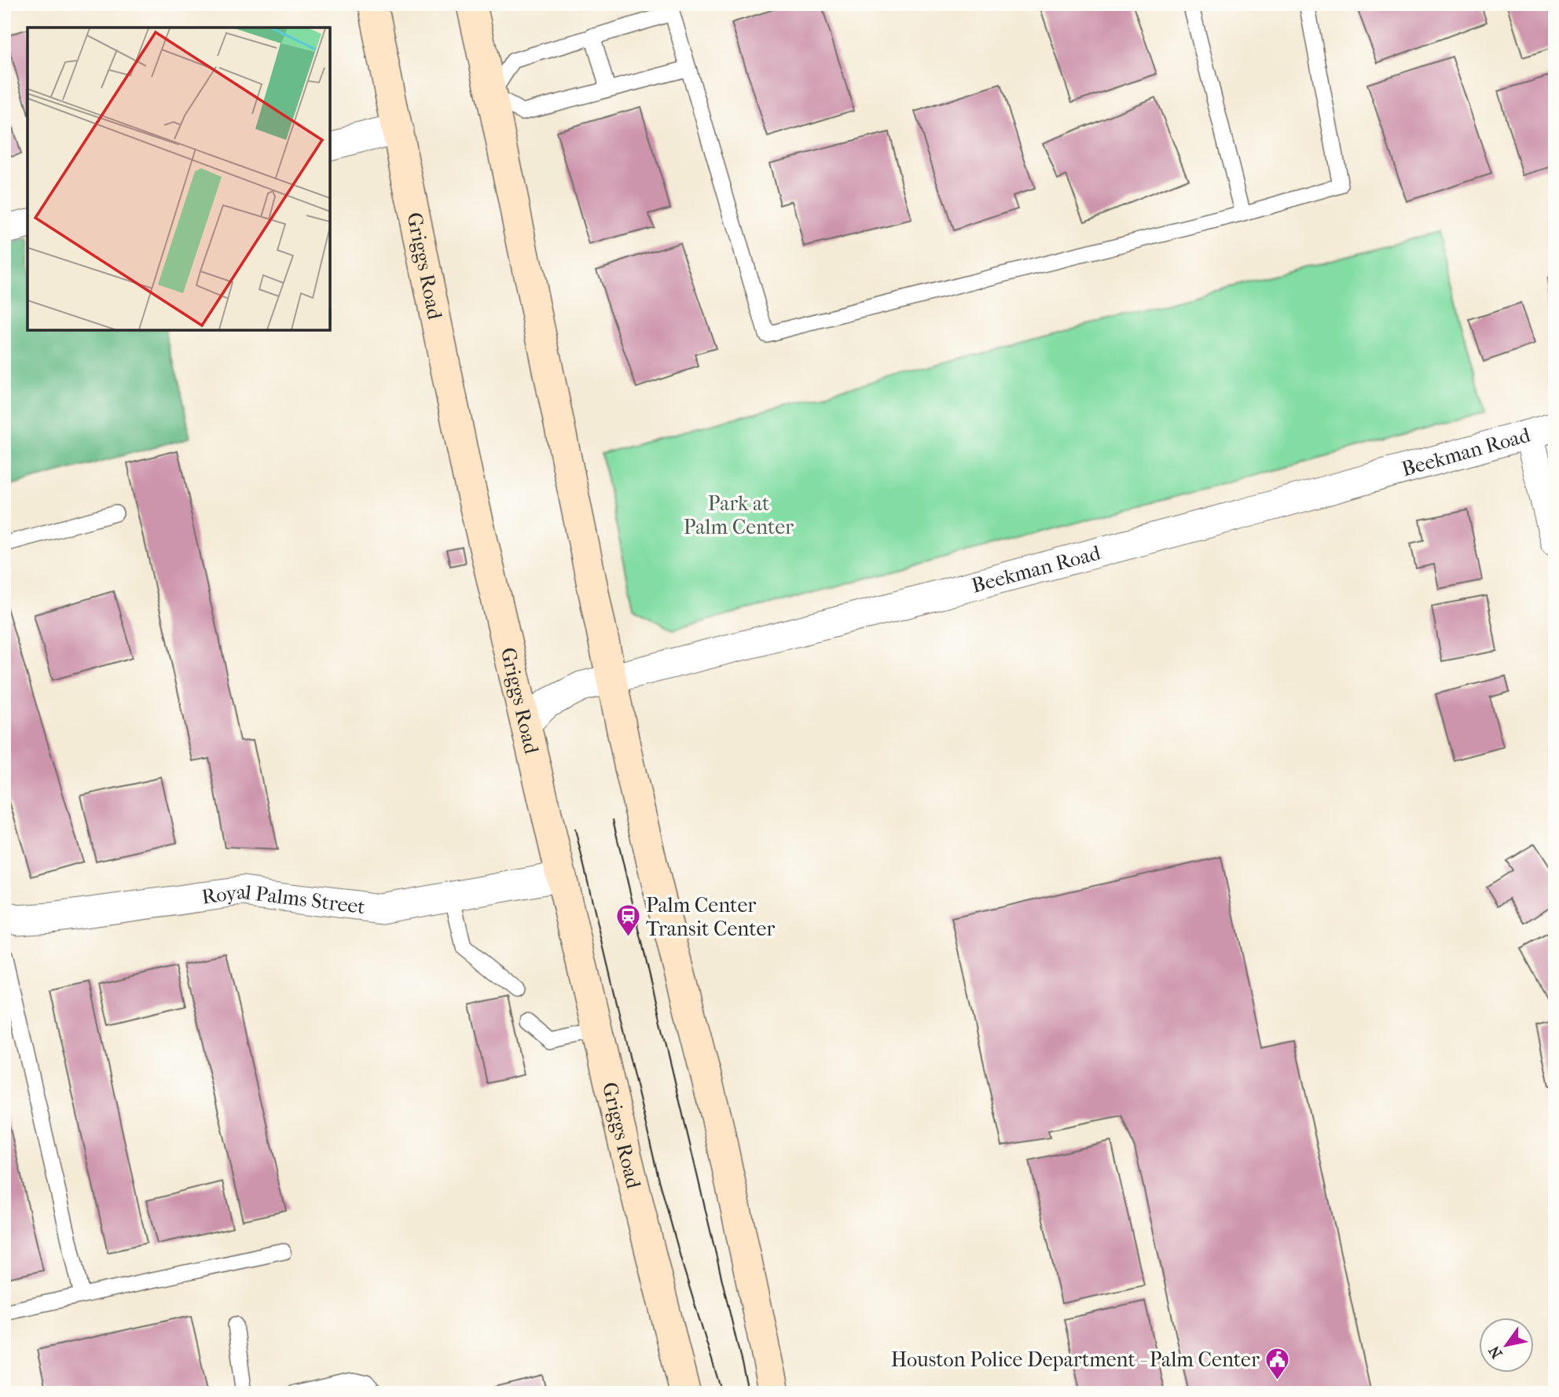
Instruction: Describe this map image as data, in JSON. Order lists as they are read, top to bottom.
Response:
{
  "streets": {
    "main road": ["Griggs Road"],
    "street": ["Beekman Road", "Royal Palms Street"]
  },
  "crossings": [
    ["Griggs Road", "Beekman Road"],
    ["Griggs Road", "Royal Palms Street"]
  ],
  "parks": ["Park at Palm Center"],
  "places": {
    "station": ["Palm Center Transit Center"],
    "public building": ["Houston Police Department - Palm Center"]
  },
  "north": "bottom left"
}
